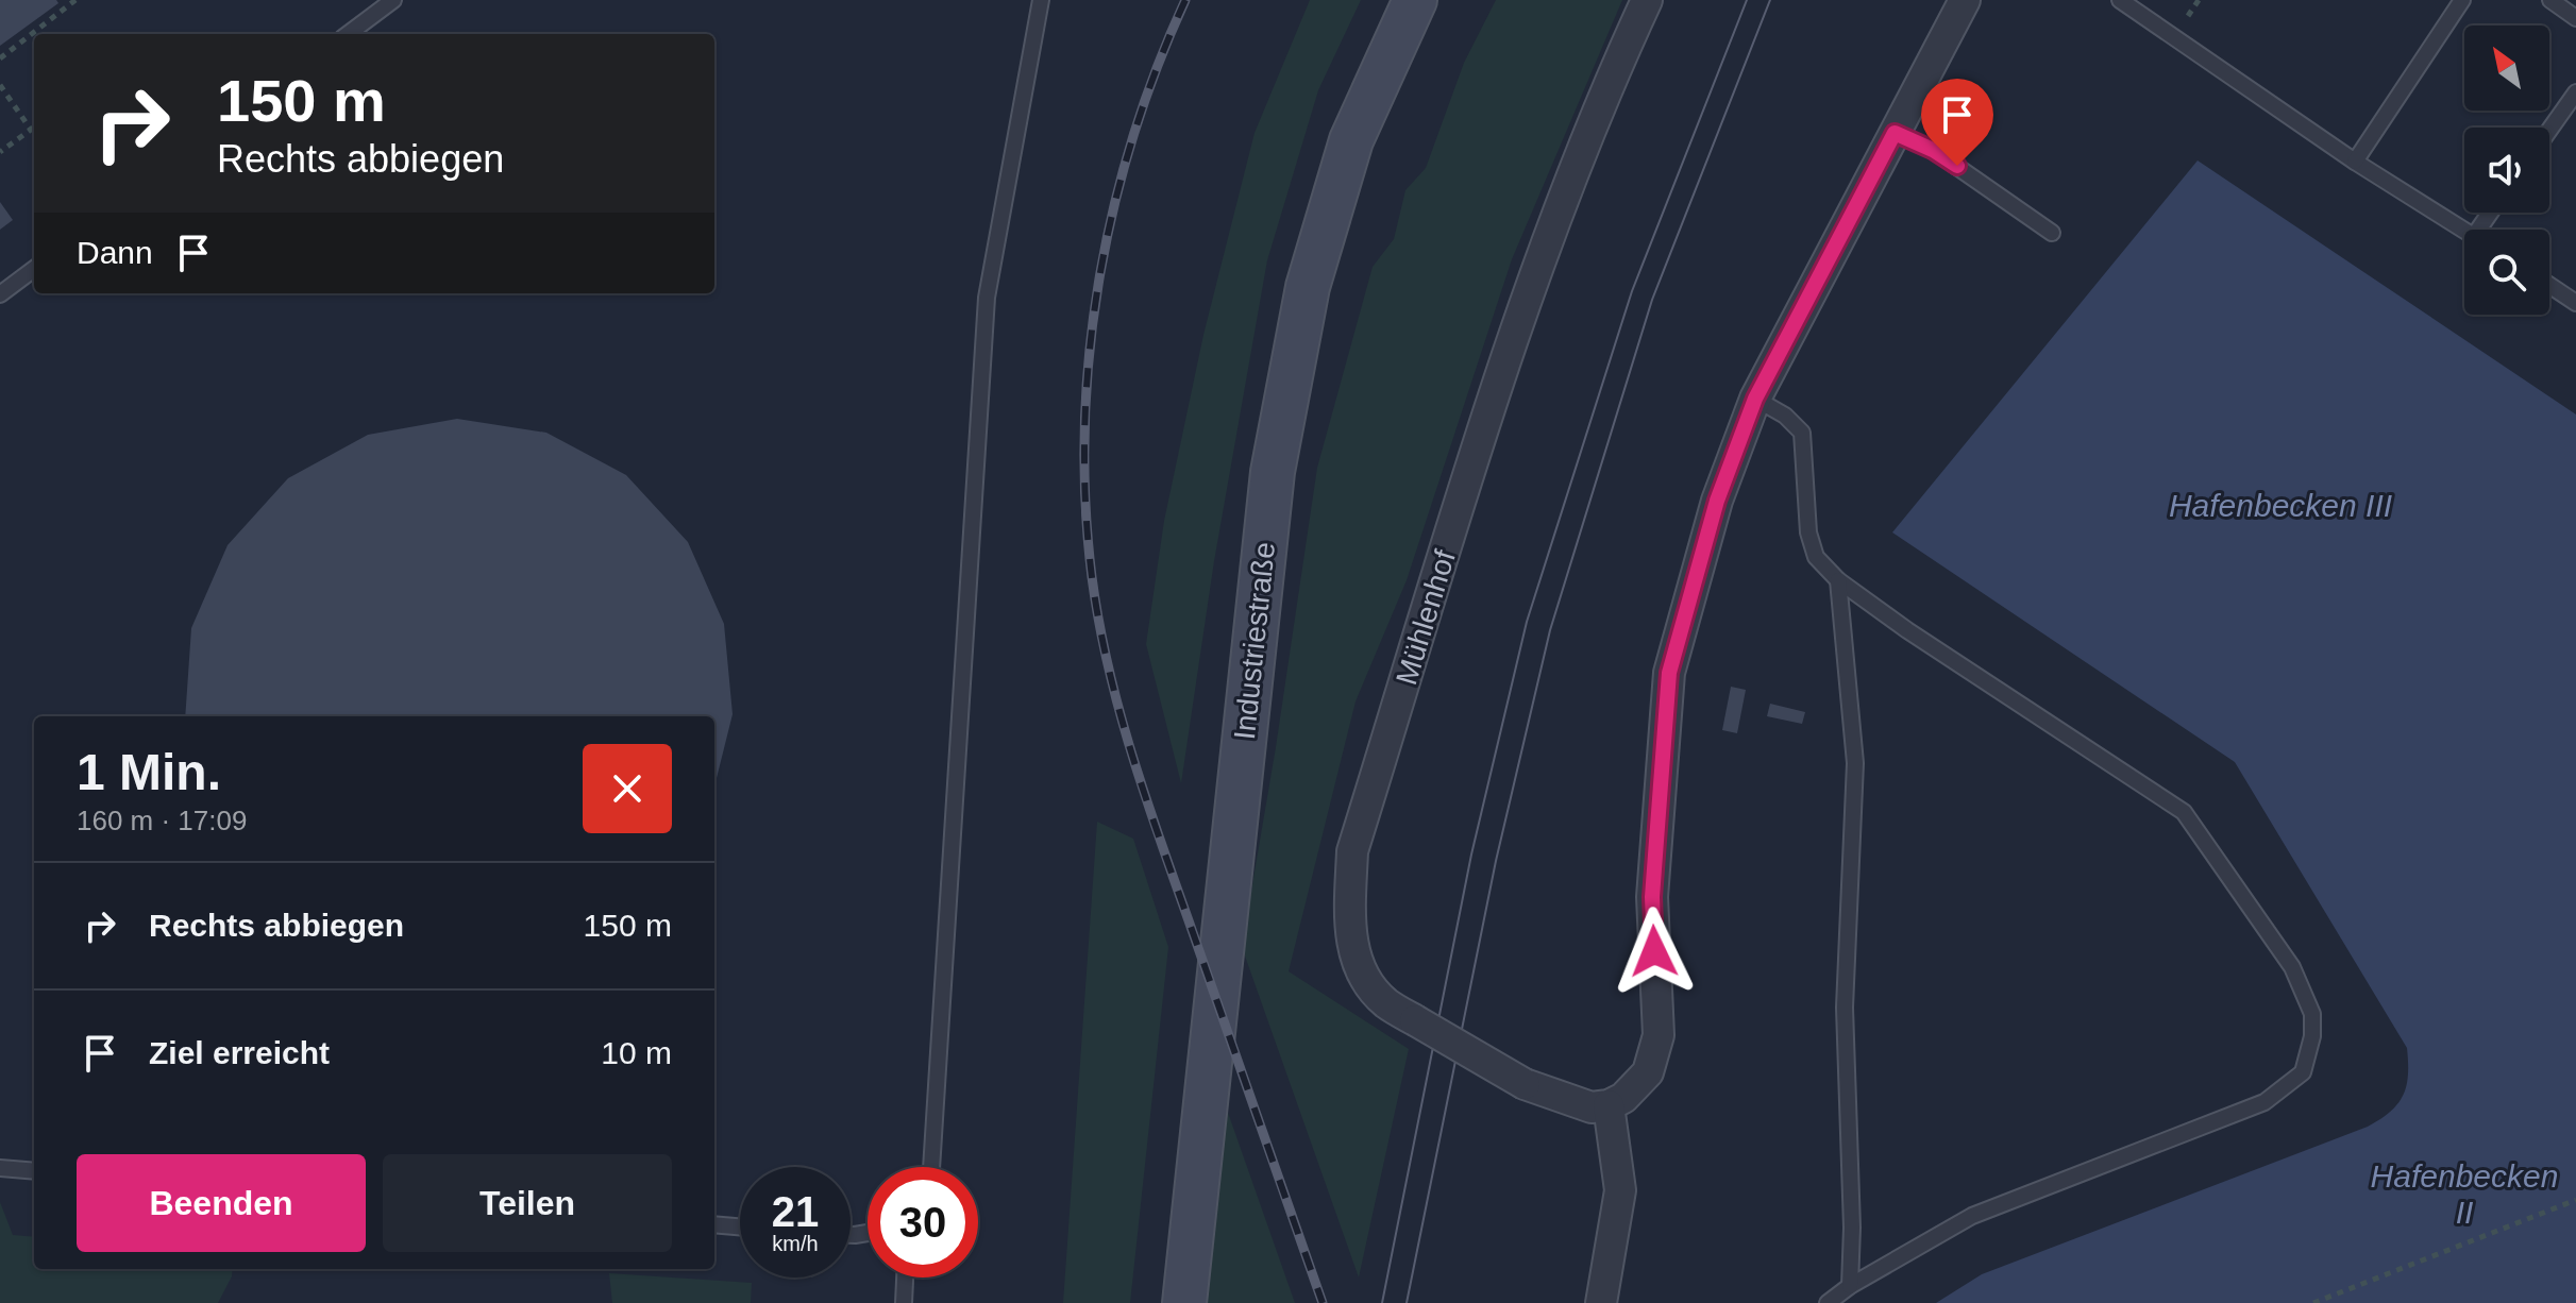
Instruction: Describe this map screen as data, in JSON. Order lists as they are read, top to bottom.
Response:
{
  "streets": {
    "main road": ["Industriestraße"],
    "street": ["Mühlenhof"]
  },
  "water": ["Hafenbecken III", "Hafenbecken II"],
  "north": "top left",
  "page": {
    "turn": ["150 m", "Rechts abbiegen"],
    "then": "Dann",
    "heading": ["1 Min.", "160 m · 17:09"],
    "list": [
      {
        "name": "Rechts abbiegen",
        "value": "150 m"
      },
      {
        "name": "Ziel erreicht",
        "value": "10 m"
      }
    ],
    "buttons": ["Beenden", "Teilen"],
    "speed": "21 km/h",
    "limit": "30"
  }
}
